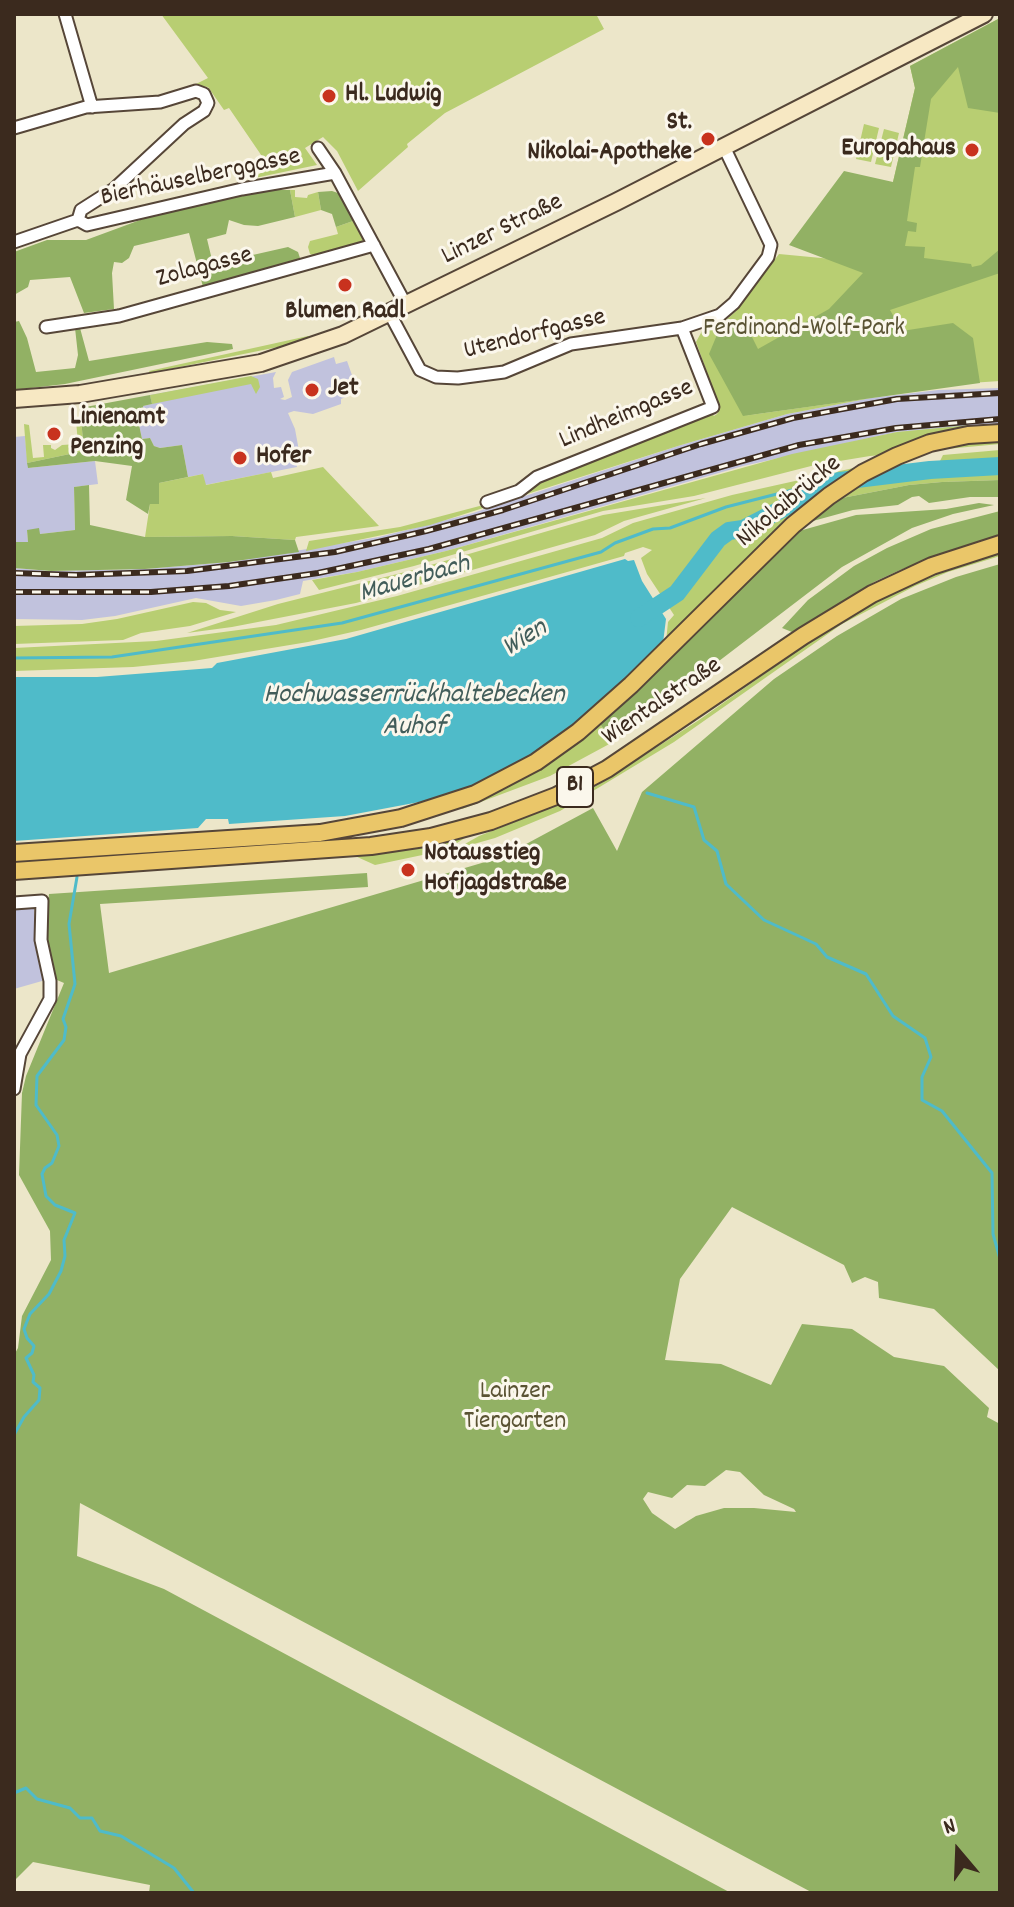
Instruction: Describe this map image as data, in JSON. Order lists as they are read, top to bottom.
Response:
{
  "streets": {
    "main road": [
      "Linzer Straße",
      "Nikolaibrücke",
      "Wientalstraße",
      "B1"
    ],
    "street": [
      "Bierhäuselberggasse",
      "Zolagasse",
      "Utendorfgasse",
      "Lindheimgasse"
    ]
  },
  "crossings": [
    ["Linzer Straße", "Utendorfgasse"],
    ["Utendorfgasse", "Lindheimgasse"],
    ["Nikolaibrücke", "Wientalstraße"]
  ],
  "water": ["Mauerbach", "Wien", "Hochwasserrückhaltebecken Auhof"],
  "parks": ["Ferdinand-Wolf-Park", "Lainzer Tiergarten"],
  "places": [
    "Hl. Ludwig",
    "St. Nikolai-Apotheke",
    "Europahaus",
    "Blumen Radl",
    "Jet",
    "Linienamt Penzing",
    "Hofer",
    "Notausstieg Hofjagdstraße"
  ],
  "north": "top"
}
